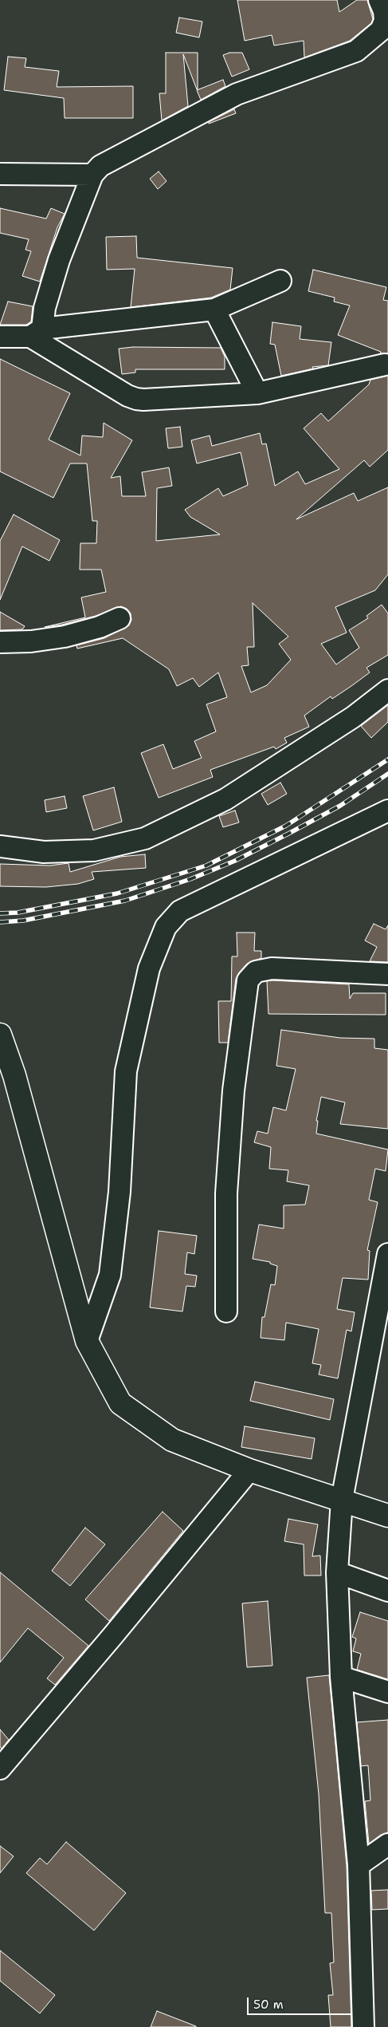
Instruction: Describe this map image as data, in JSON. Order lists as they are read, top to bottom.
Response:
{
  "scale_bar": "50 m"
}
